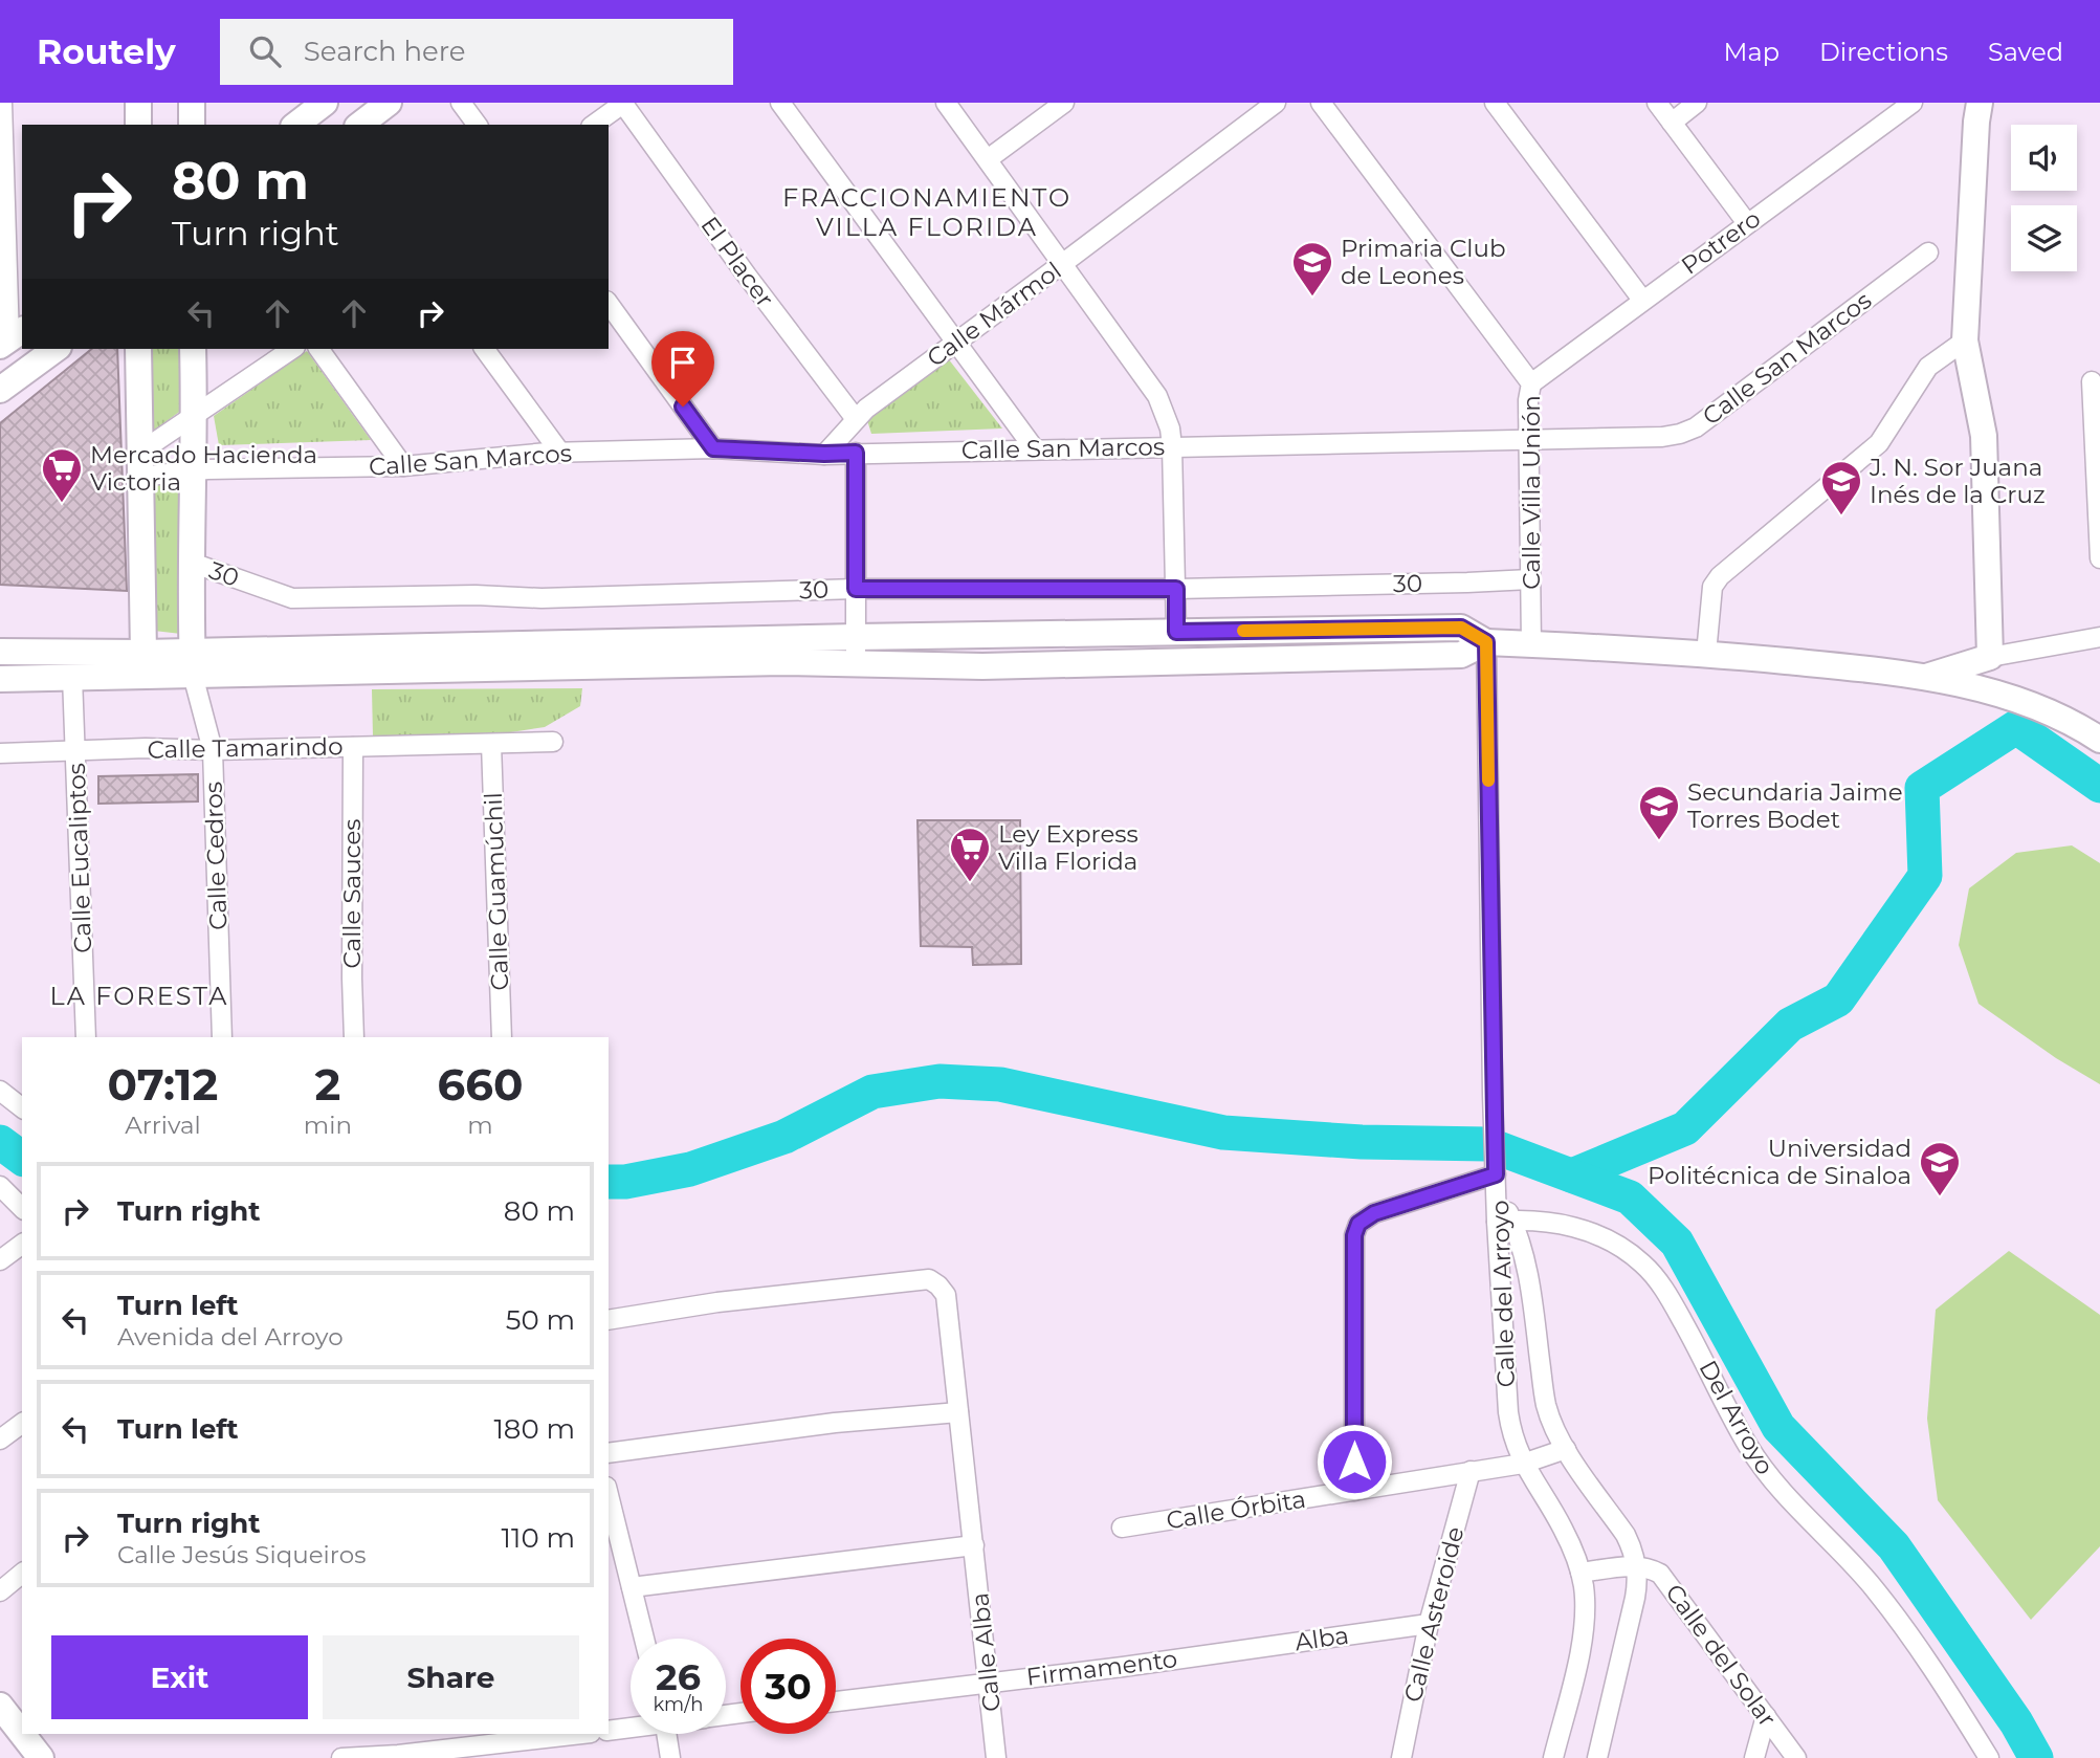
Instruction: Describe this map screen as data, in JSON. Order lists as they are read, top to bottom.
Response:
{
  "streets": {
    "street": [
      "Potrero",
      "El Placer",
      "Calle Mármol",
      "Calle San Marcos",
      "Calle Villa Unión",
      "30",
      "Calle Tamarindo",
      "Calle Cedros",
      "Calle Eucaliptos",
      "Calle Guamúchil",
      "Calle Sauces",
      "Calle del Arroyo",
      "Del Arroyo",
      "Calle Órbita",
      "Calle Asteroide",
      "Alba",
      "Calle Alba",
      "Calle del Solar",
      "Firmamento"
    ]
  },
  "crossings": [
    ["Potrero", "Calle Villa Unión"],
    ["El Placer", "Calle Mármol"],
    ["Calle Mármol", "Calle San Marcos"],
    ["Calle San Marcos", "Calle Villa Unión"],
    ["Calle Villa Unión", "30"],
    ["Calle Tamarindo", "Calle Cedros"],
    ["Calle Tamarindo", "Calle Eucaliptos"],
    ["Calle Tamarindo", "Calle Guamúchil"],
    ["Calle Tamarindo", "Calle Sauces"],
    ["Calle del Arroyo", "Del Arroyo"],
    ["Calle del Arroyo", "Calle Órbita"],
    ["Calle del Arroyo", "Calle del Solar"],
    ["Calle Órbita", "Calle Asteroide"],
    ["Calle Asteroide", "Alba"],
    ["Alba", "Firmamento"],
    ["Calle Alba", "Firmamento"]
  ],
  "districts": ["FRACCIONAMIENTO VILLA FLORIDA", "LA FORESTA"],
  "places": {
    "school or university": [
      "Primaria Club de Leones",
      "J. N. Sor Juana Inés de la Cruz",
      "Secundaria Jaime Torres Bodet",
      "Universidad Politécnica de Sinaloa"
    ],
    "supermarket": ["Mercado Hacienda Victoria", "Ley Express Villa Florida"]
  },
  "page": {
    "header": "Routely",
    "search": "Search here",
    "nav": ["Map", "Directions", "Saved"],
    "turn": ["80 m", "Turn right"],
    "eta": [
      "07:12",
      "Arrival",
      "2",
      "min",
      "660",
      "m"
    ],
    "list": [
      {
        "name": "Turn right",
        "value": "80 m"
      },
      {
        "name": "Turn left",
        "note": "Avenida del Arroyo",
        "value": "50 m"
      },
      {
        "name": "Turn left",
        "value": "180 m"
      },
      {
        "name": "Turn right",
        "note": "Calle Jesús Siqueiros",
        "value": "110 m"
      }
    ],
    "buttons": ["Exit", "Share"],
    "speed": "26 km/h",
    "limit": "30"
  }
}
